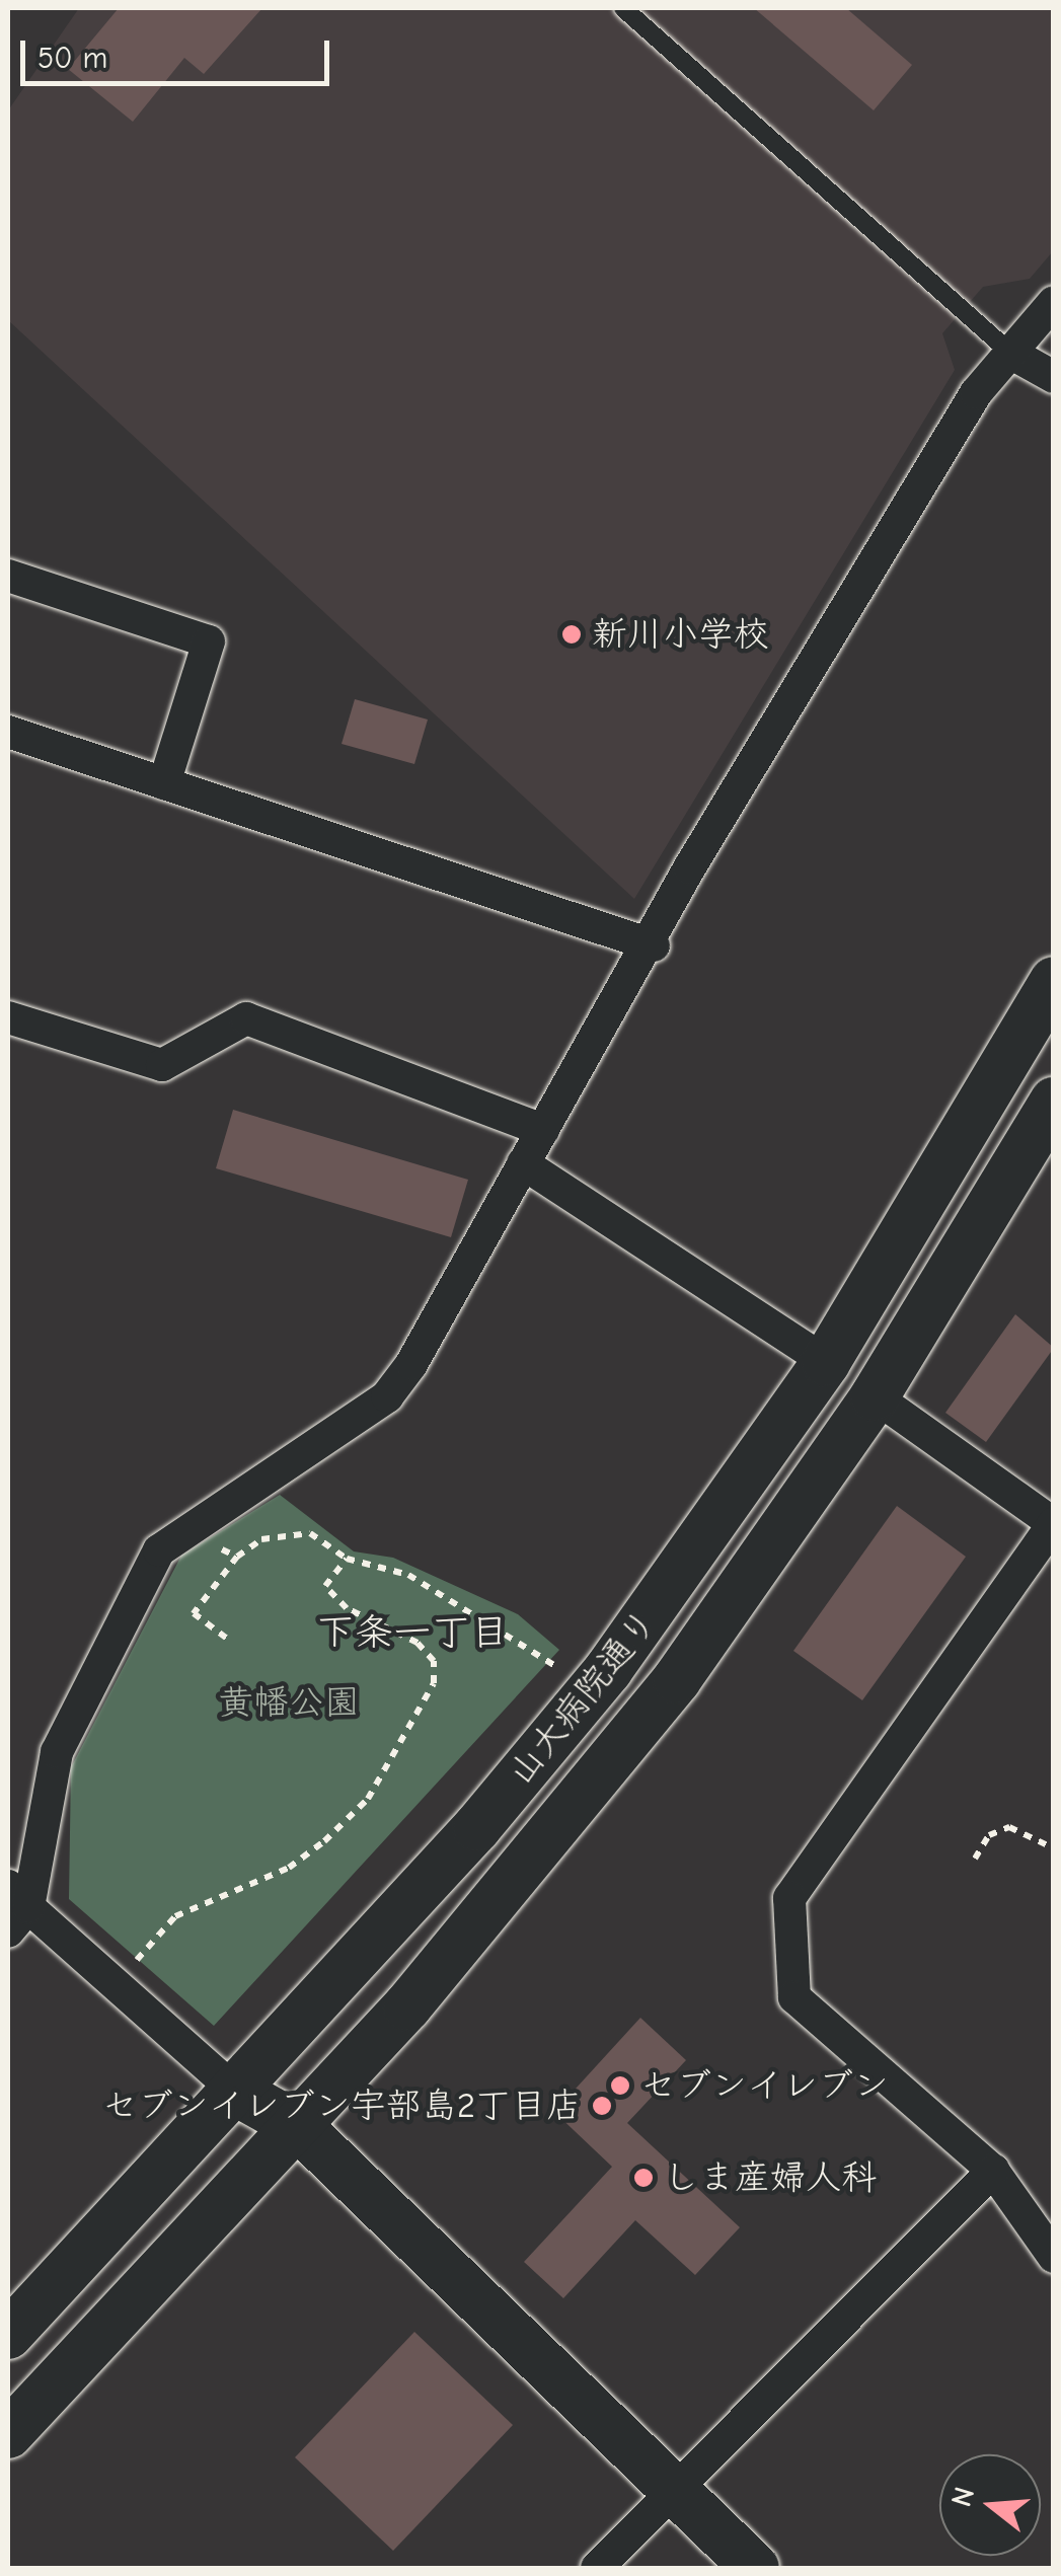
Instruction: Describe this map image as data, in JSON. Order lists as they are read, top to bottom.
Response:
{
  "streets": {
    "street": ["山大病院通り"]
  },
  "districts": ["下条一丁目"],
  "parks": ["黄幡公園"],
  "places": [
    "新川小学校",
    "セブンイレブン",
    "セブンイレブン宇部島2丁目店",
    "しま産婦人科"
  ],
  "scale_bar": "50 m",
  "north": "left"
}
